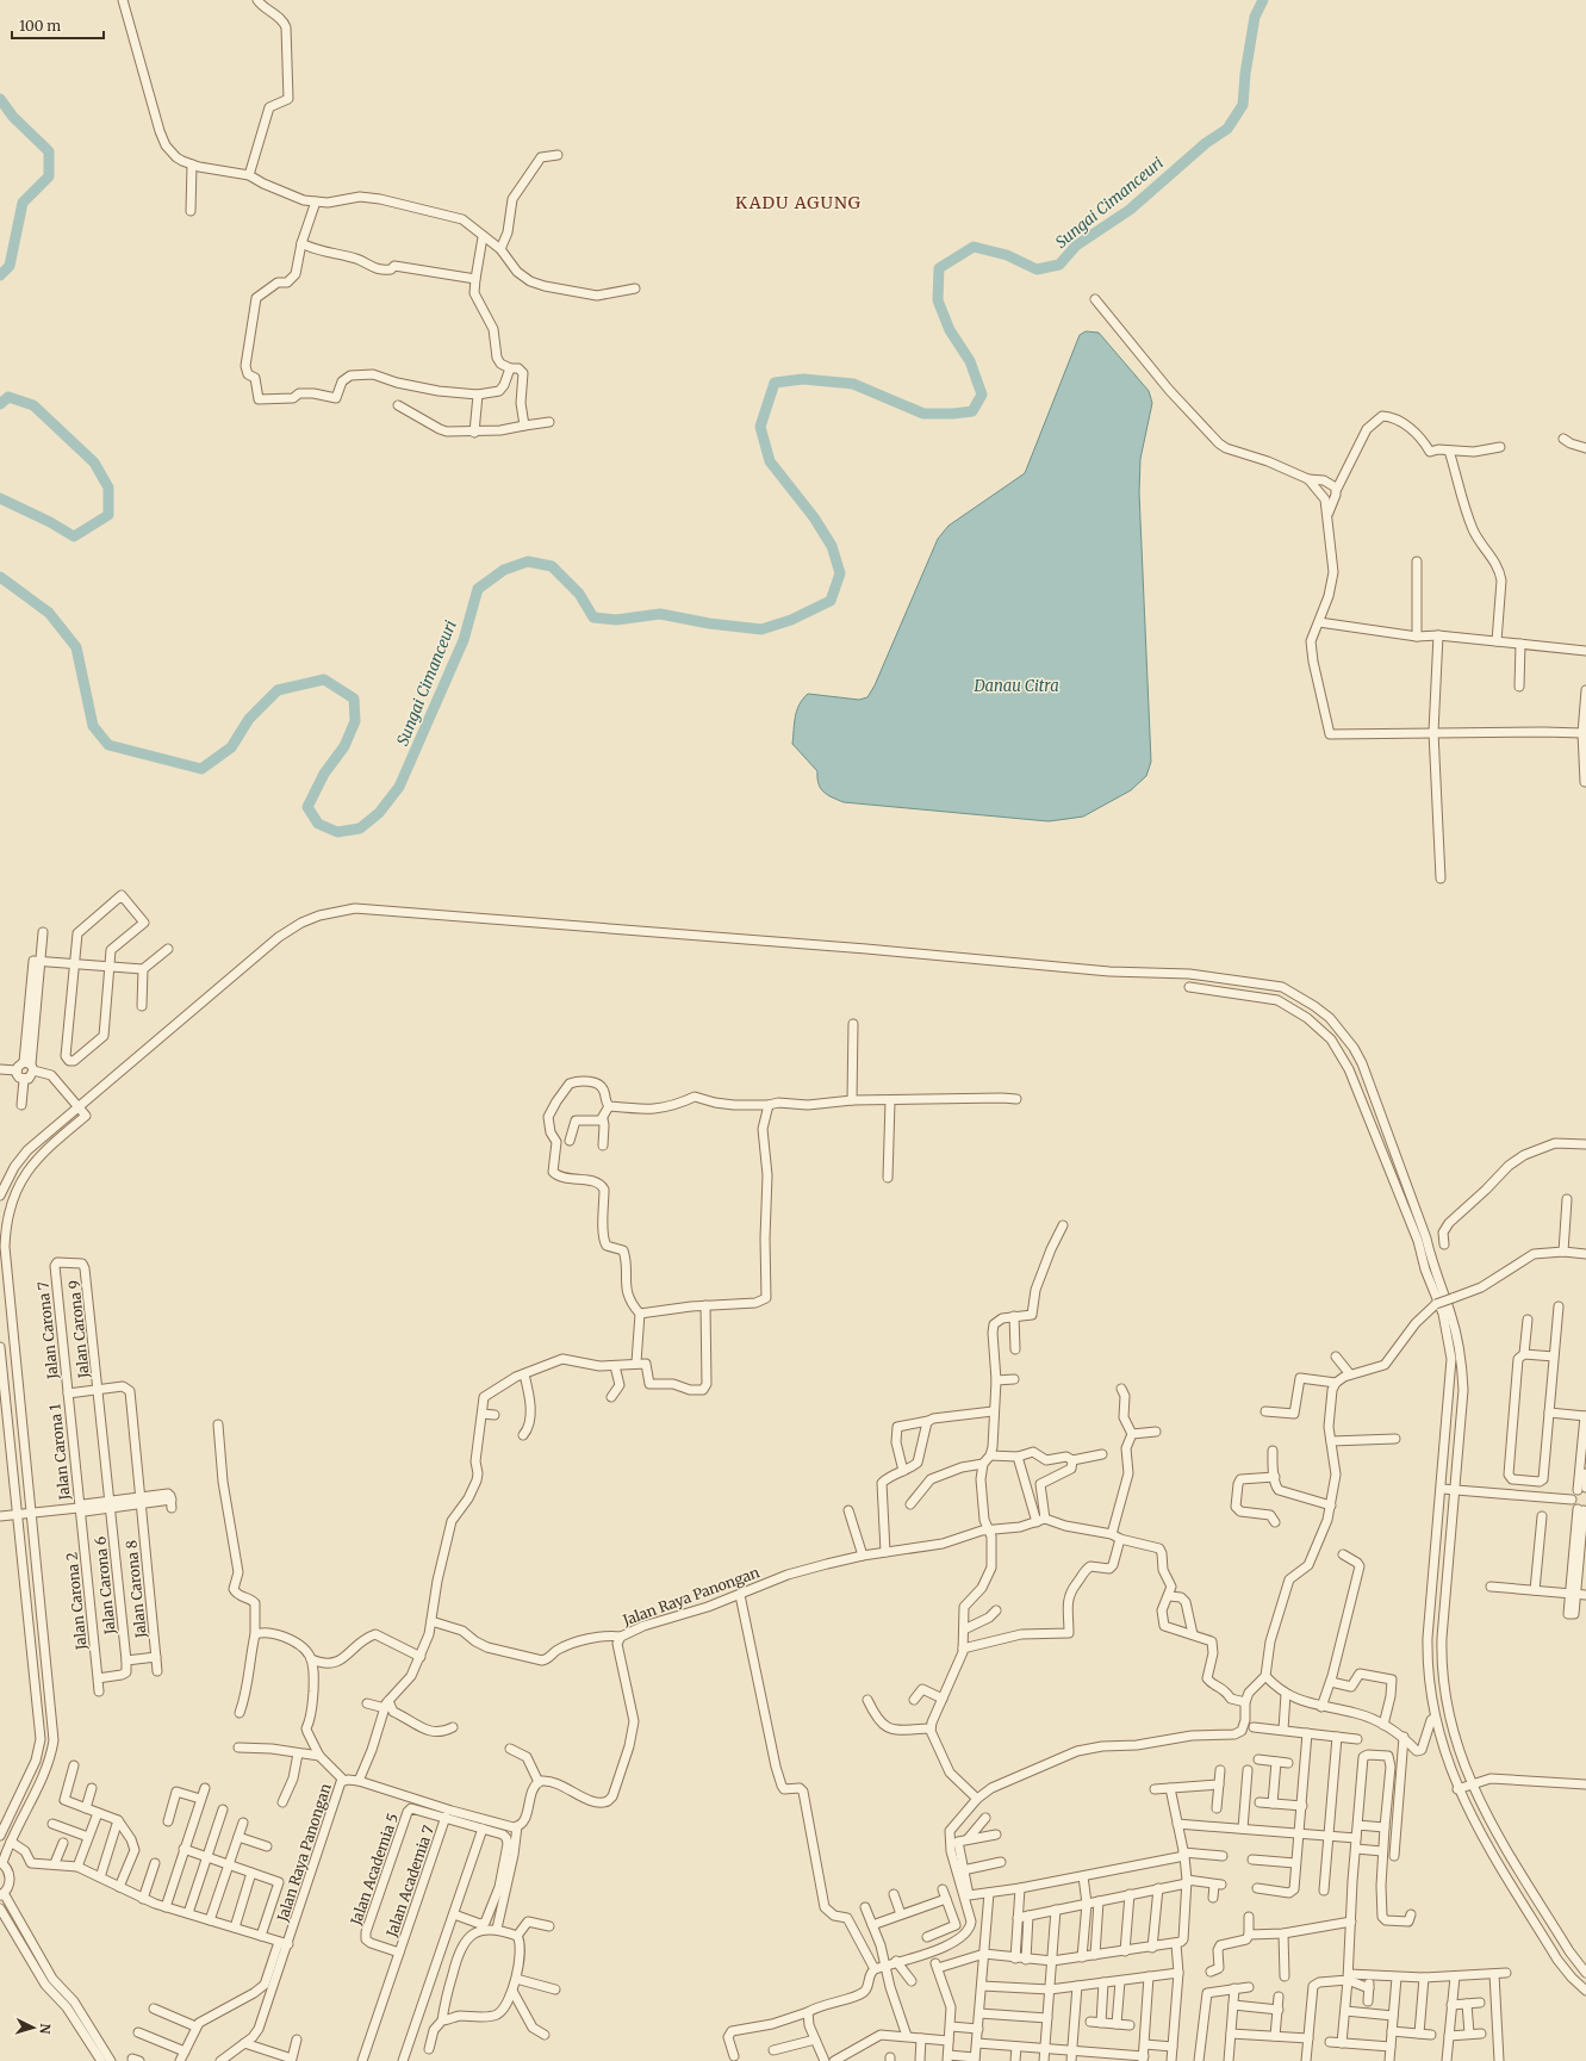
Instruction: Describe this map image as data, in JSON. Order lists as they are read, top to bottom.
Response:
{
  "streets": {
    "street": [
      "Jalan Carona 9",
      "Jalan Carona 7",
      "Jalan Carona 1",
      "Jalan Carona 6",
      "Jalan Carona 8",
      "Jalan Raya Panongan",
      "Jalan Carona 2",
      "Jalan Academia 5",
      "Jalan Academia 7"
    ]
  },
  "crossings": [
    ["Jalan Carona 9", "Jalan Carona 7"],
    ["Jalan Carona 9", "Jalan Carona 6"],
    ["Jalan Carona 9", "Jalan Carona 8"],
    ["Jalan Carona 7", "Jalan Carona 1"],
    ["Jalan Carona 1", "Jalan Carona 2"],
    ["Jalan Academia 5", "Jalan Academia 7"]
  ],
  "districts": ["KADU AGUNG"],
  "water": ["Sungai Cimanceuri", "Danau Citra"],
  "scale_bar": "100 m",
  "north": "right"
}
